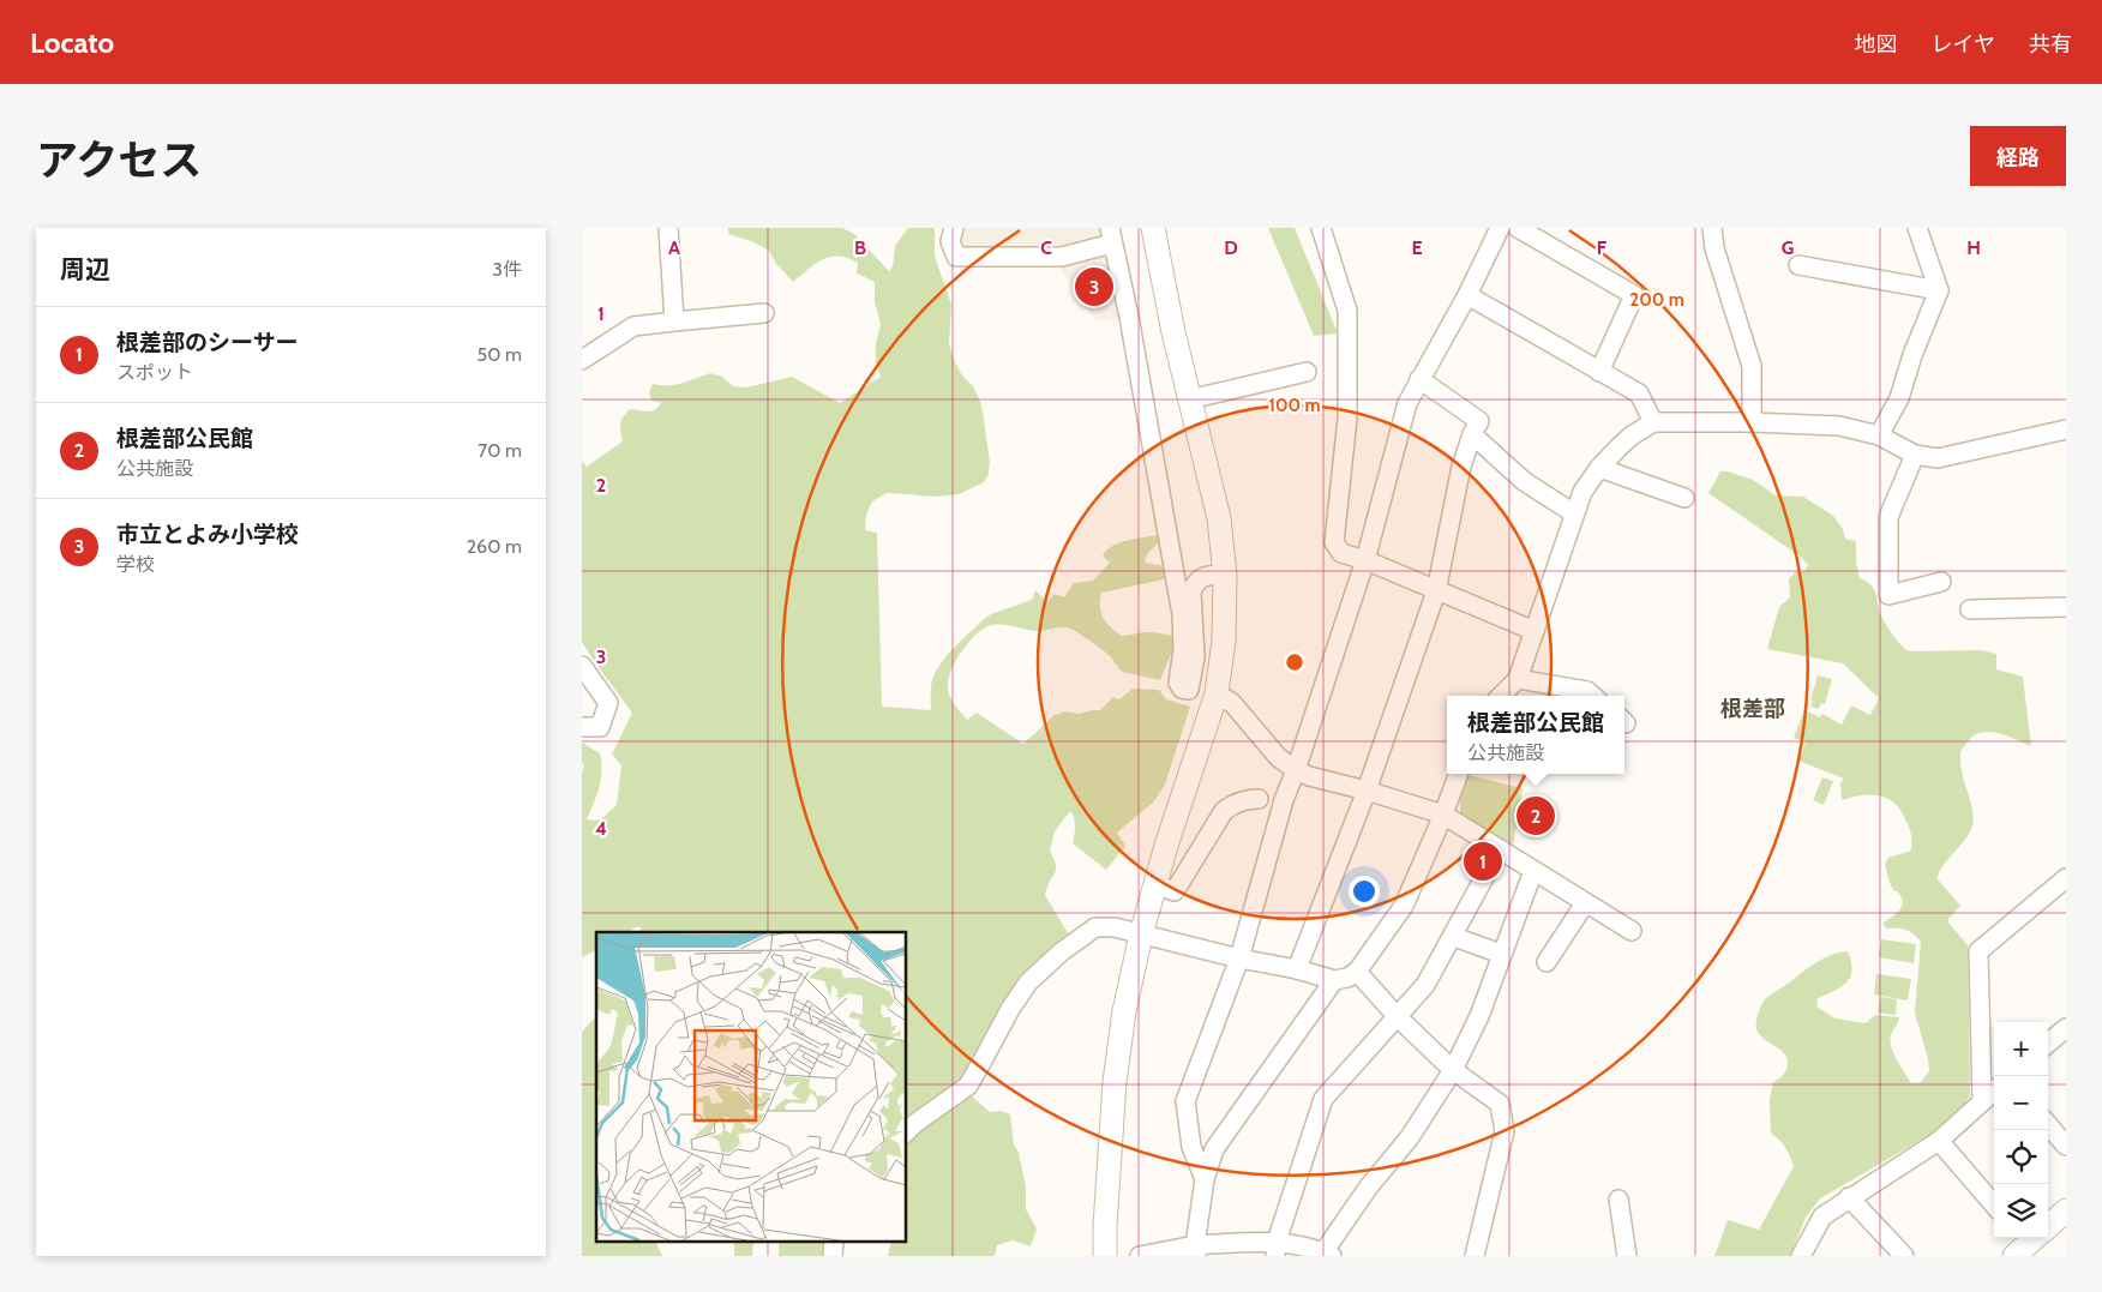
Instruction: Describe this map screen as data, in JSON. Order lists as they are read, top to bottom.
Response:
{
  "districts": ["根差部"],
  "page": {
    "header": "Locato",
    "nav": ["地図", "レイヤ", "共有"],
    "title": "アクセス",
    "buttons": "経路",
    "heading": ["周辺", "3件"],
    "pins": ["3", "2", "1"],
    "list": [
      {
        "mark": "1",
        "name": "根差部のシーサー",
        "note": "スポット",
        "value": "50 m"
      },
      {
        "mark": "2",
        "name": "根差部公民館",
        "note": "公共施設",
        "value": "70 m"
      },
      {
        "mark": "3",
        "name": "市立とよみ小学校",
        "note": "学校",
        "value": "260 m"
      }
    ],
    "popup": ["根差部公民館", "公共施設"],
    "map_buttons": ["+", "−"]
  },
  "grid": {
    "columns": [
      "A",
      "B",
      "C",
      "D",
      "E",
      "F",
      "G",
      "H"
    ],
    "rows": [
      "1",
      "2",
      "3",
      "4"
    ]
  },
  "rings": ["200 m", "100 m"]
}
